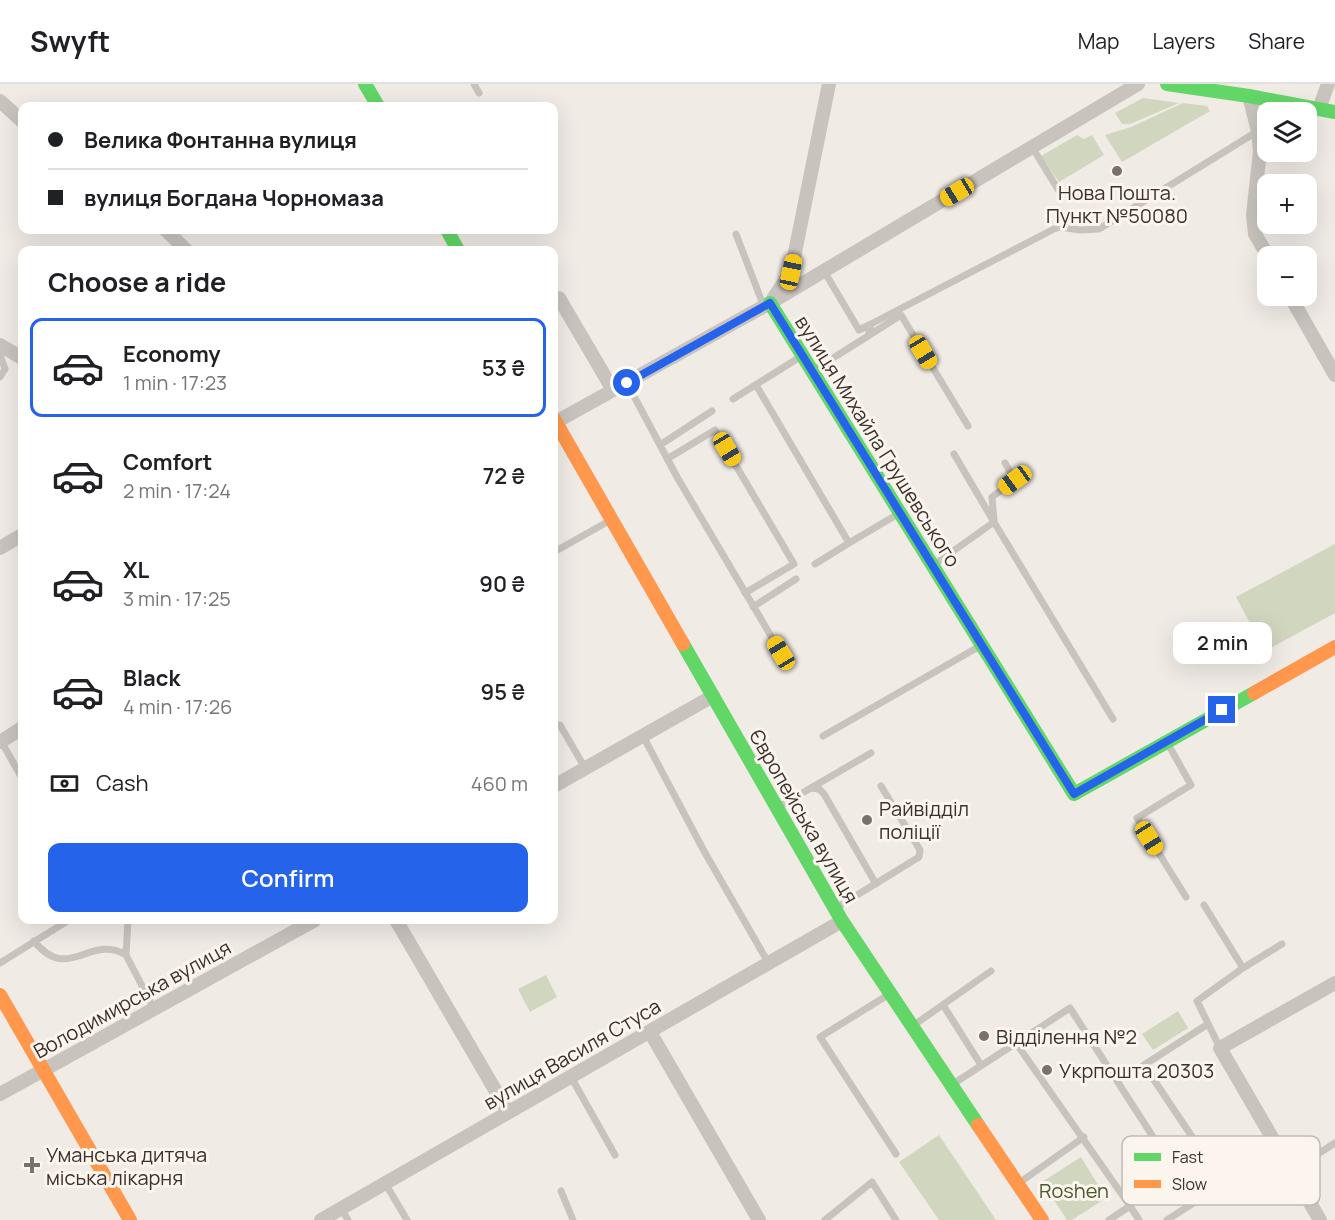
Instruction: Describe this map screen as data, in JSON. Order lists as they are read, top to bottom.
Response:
{
  "streets": {
    "street": [
      "вулиця Михайла Грушевського",
      "Європейська вулиця",
      "Володимирська вулиця",
      "вулиця Василя Стуса"
    ]
  },
  "crossings": [
    ["Європейська вулиця", "вулиця Василя Стуса"]
  ],
  "parks": ["Roshen"],
  "places": {
    "other": [
      "Нова Пошта. Пункт №50080",
      "Райвідділ поліції",
      "Відділення №2",
      "Укрпошта 20303"
    ],
    "health": ["Уманська дитяча міська лікарня"]
  },
  "legend": ["Fast", "Slow"],
  "page": {
    "header": "Swyft",
    "nav": ["Map", "Layers", "Share"],
    "map_buttons": ["+", "−"],
    "banner": ["Велика Фонтанна вулиця", "вулиця Богдана Чорномаза"],
    "heading": "Choose a ride",
    "list": [
      {
        "name": "Economy",
        "note": "1 min · 17:23",
        "value": "53 ₴"
      },
      {
        "name": "Comfort",
        "note": "2 min · 17:24",
        "value": "72 ₴"
      },
      {
        "name": "XL",
        "note": "3 min · 17:25",
        "value": "90 ₴"
      },
      {
        "name": "Black",
        "note": "4 min · 17:26",
        "value": "95 ₴"
      }
    ],
    "bubble": "2 min",
    "pay": ["Cash", "460 m"],
    "buttons": "Confirm"
  }
}
